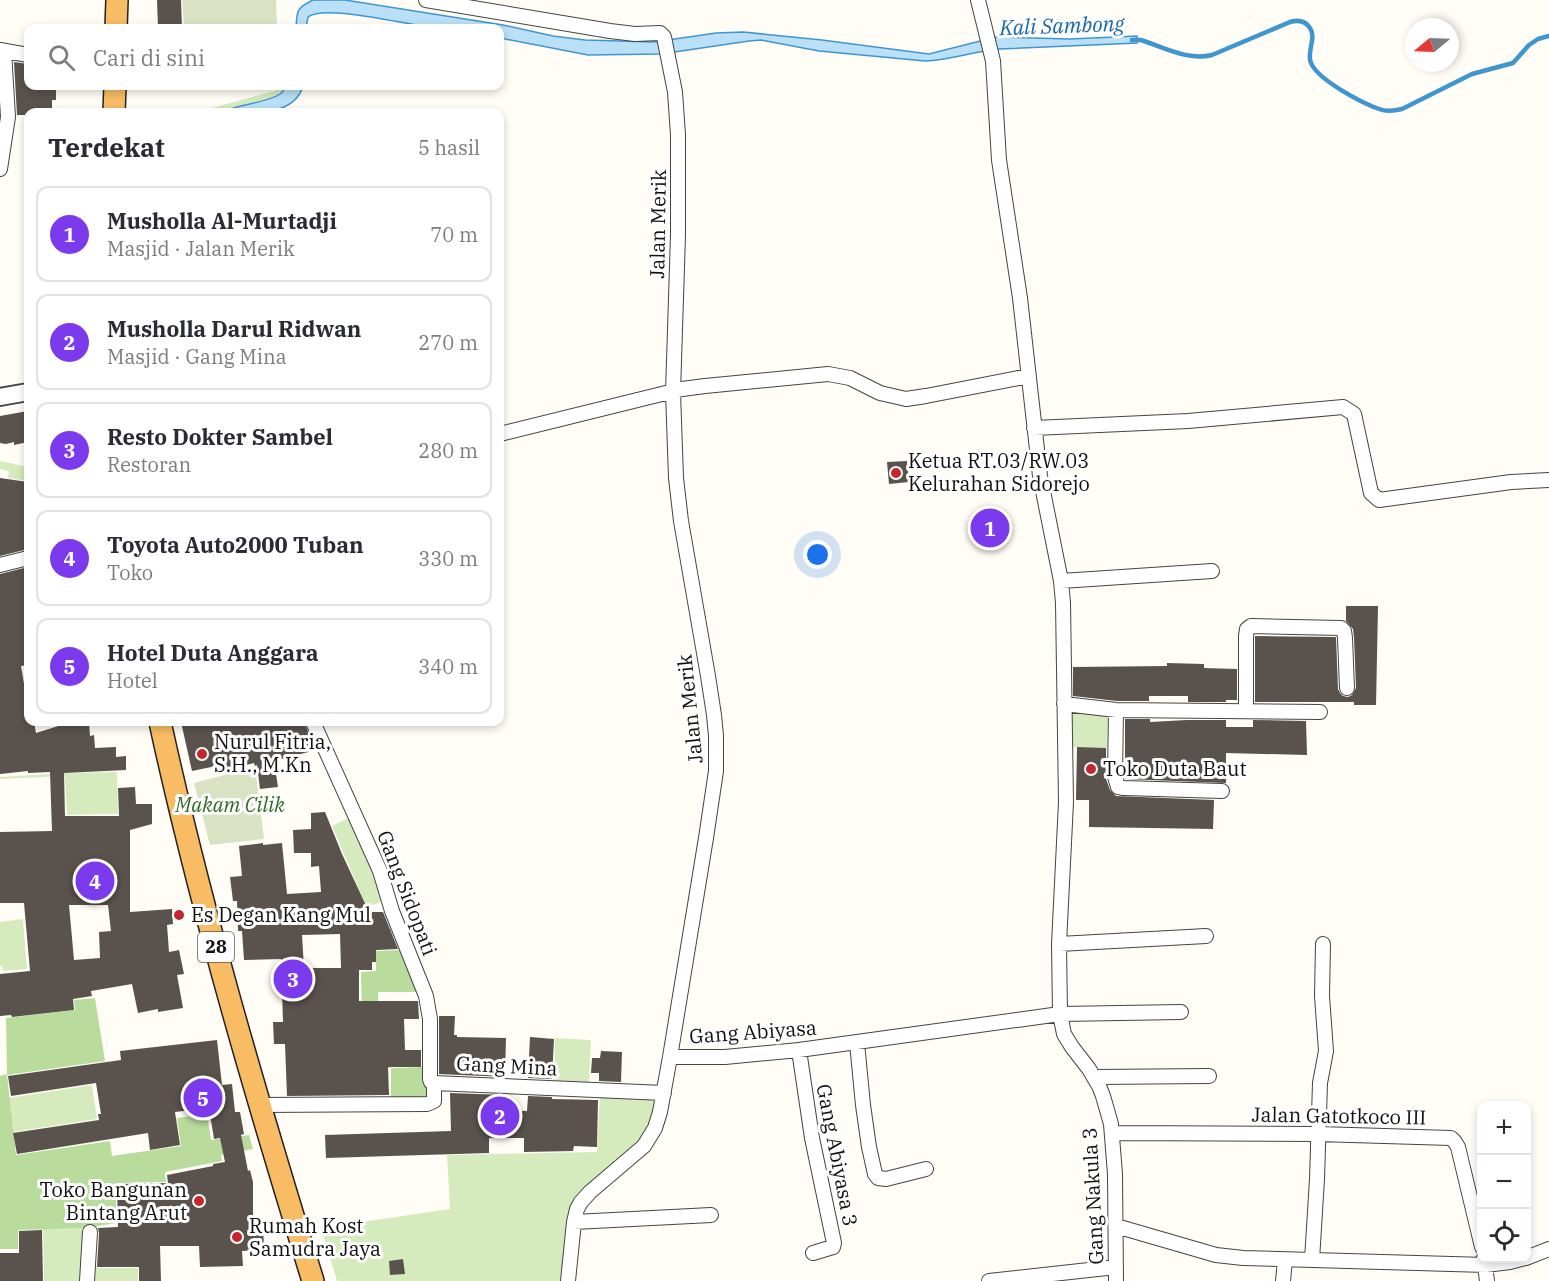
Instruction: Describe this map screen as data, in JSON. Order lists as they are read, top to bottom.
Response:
{
  "streets": {
    "highway": ["28"],
    "street": [
      "Jalan Merik",
      "Gang Sidopati",
      "Gang Abiyasa",
      "Gang Mina",
      "Jalan Gatotkoco III",
      "Gang Abiyasa 3",
      "Gang Nakula 3"
    ]
  },
  "crossings": [
    ["Jalan Merik", "Gang Abiyasa"],
    ["Gang Sidopati", "Gang Mina"],
    ["28", "Gang Mina"],
    ["Gang Abiyasa", "Gang Mina"],
    ["Gang Abiyasa", "Gang Abiyasa 3"],
    ["Gang Abiyasa", "Gang Nakula 3"],
    ["Jalan Gatotkoco III", "Gang Nakula 3"]
  ],
  "water": ["Kali Sambong"],
  "parks": ["Makam Cilik"],
  "places": [
    "Ketua RT.03/RW.03 Kelurahan Sidorejo",
    "Nurul Fitria, S.H., M.Kn",
    "Toko Duta Baut",
    "Es Degan Kang Mul",
    "Toko Bangunan Bintang Arut",
    "Rumah Kost Samudra Jaya"
  ],
  "north": "left",
  "page": {
    "search": "Cari di sini",
    "heading": ["Terdekat", "5 hasil"],
    "list": [
      {
        "mark": "1",
        "name": "Musholla Al-Murtadji",
        "note": "Masjid · Jalan Merik",
        "value": "70 m"
      },
      {
        "mark": "2",
        "name": "Musholla Darul Ridwan",
        "note": "Masjid · Gang Mina",
        "value": "270 m"
      },
      {
        "mark": "3",
        "name": "Resto Dokter Sambel",
        "note": "Restoran",
        "value": "280 m"
      },
      {
        "mark": "4",
        "name": "Toyota Auto2000 Tuban",
        "note": "Toko",
        "value": "330 m"
      },
      {
        "mark": "5",
        "name": "Hotel Duta Anggara",
        "note": "Hotel",
        "value": "340 m"
      }
    ],
    "pins": [
      "1",
      "4",
      "3",
      "5",
      "2"
    ],
    "map_buttons": ["+", "−"]
  }
}
